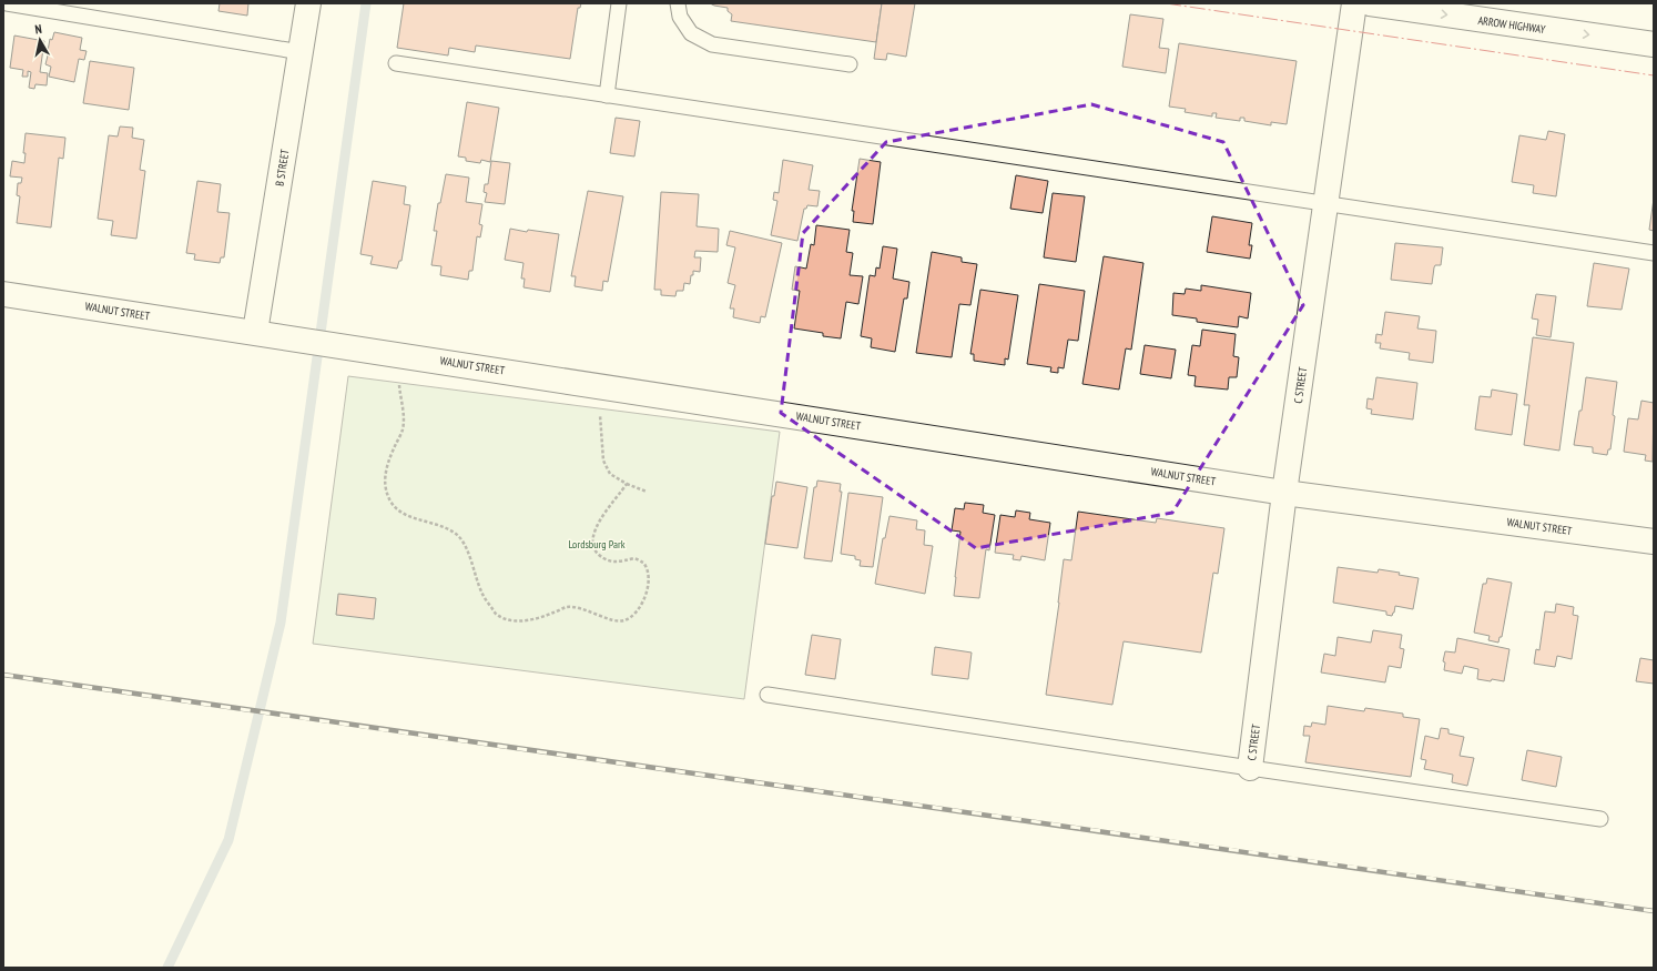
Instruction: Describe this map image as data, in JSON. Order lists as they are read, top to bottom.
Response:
{
  "streets": {
    "street": [
      "ARROW HIGHWAY",
      "B STREET",
      "WALNUT STREET",
      "C STREET"
    ]
  },
  "crossings": [
    ["B STREET", "WALNUT STREET"],
    ["WALNUT STREET", "C STREET"]
  ],
  "one_way": ["ARROW HIGHWAY"],
  "parks": ["Lordsburg Park"],
  "north": "top"
}
